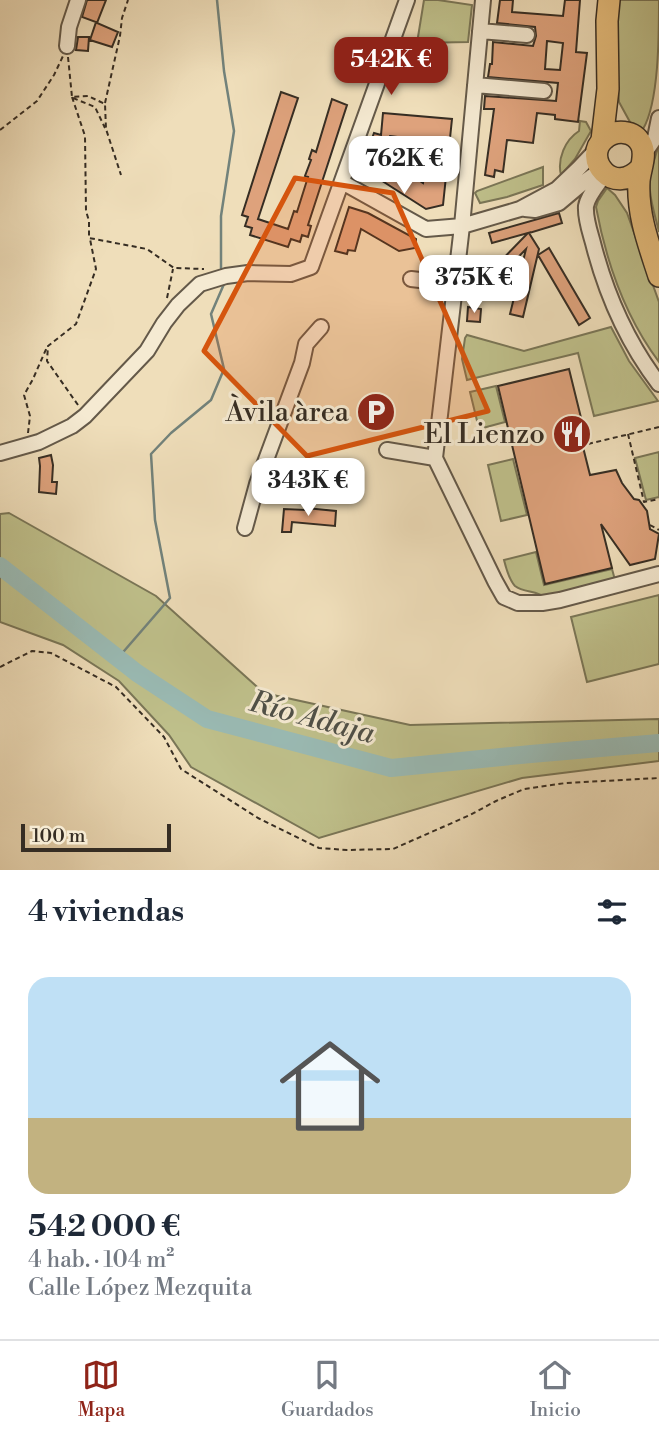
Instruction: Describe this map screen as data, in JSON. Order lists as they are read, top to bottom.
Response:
{
  "water": ["Río Adaja"],
  "places": {
    "parking": ["Àvila àrea"],
    "restaurant": ["El Lienzo"]
  },
  "scale_bar": "100 m",
  "page": {
    "price": [
      "542K €",
      "762K €",
      "375K €",
      "343K €"
    ],
    "scale": "100 m",
    "heading": "4 viviendas",
    "list": [
      {
        "name": "542 000 €",
        "note": "4 hab. · 104 m² · Calle López Mezquita"
      }
    ],
    "tabs": ["Mapa", "Guardados", "Inicio"]
  }
}
